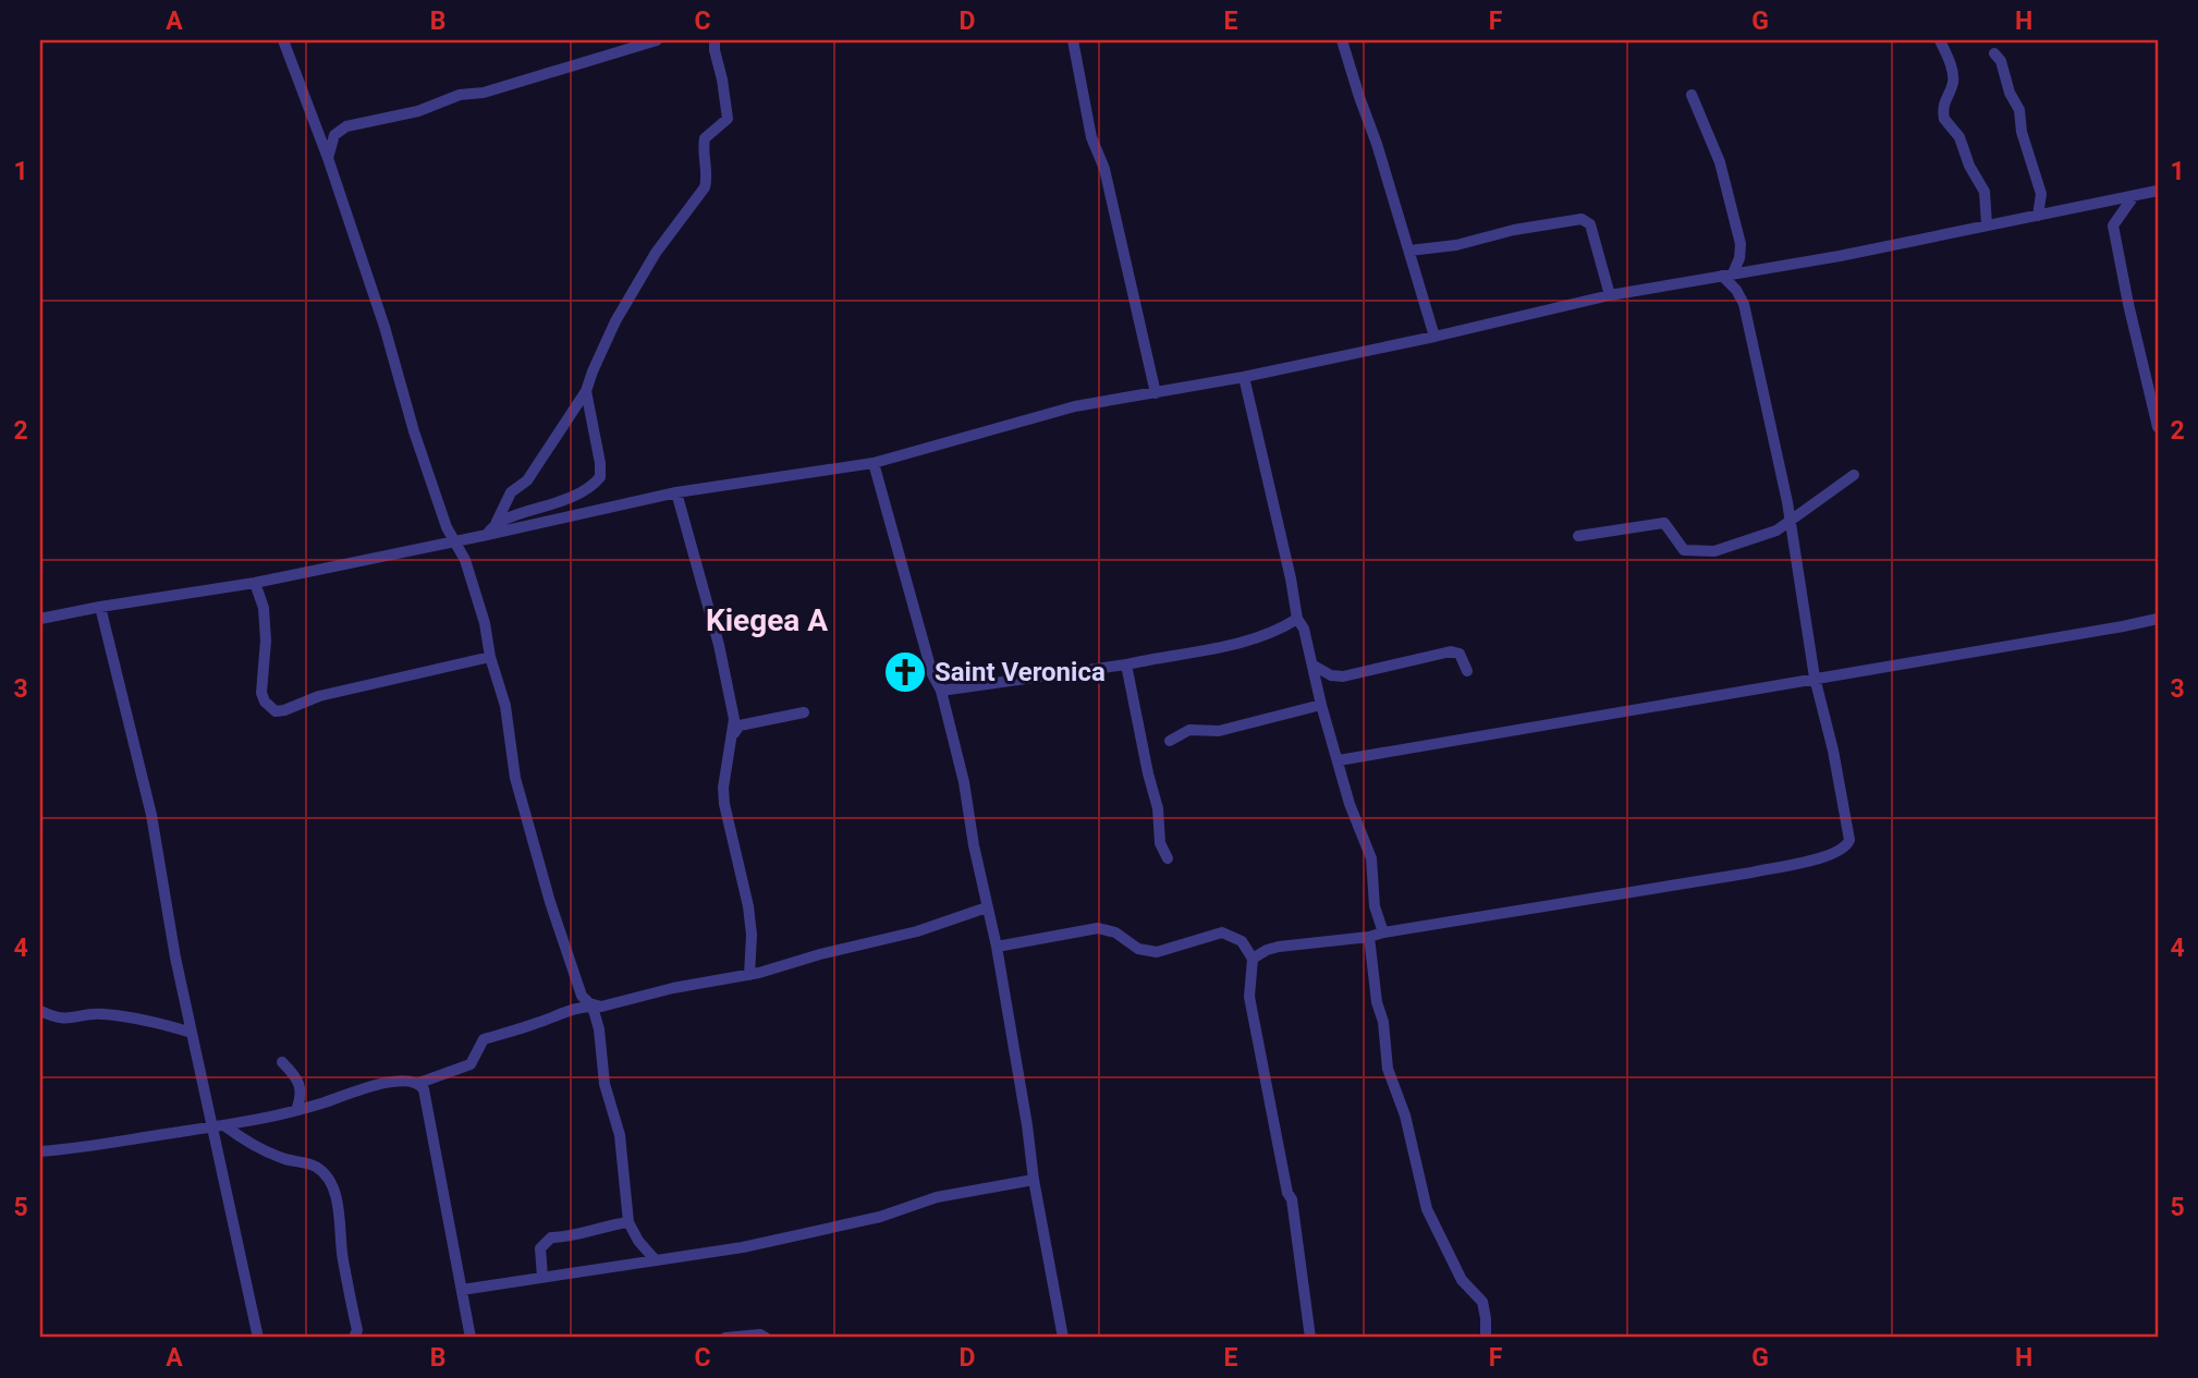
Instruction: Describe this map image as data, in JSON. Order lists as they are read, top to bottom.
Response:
{
  "districts": ["Kiegea A"],
  "places": {
    "church": ["Saint Veronica"]
  },
  "grid": {
    "columns": [
      "A",
      "B",
      "C",
      "D",
      "E",
      "F",
      "G",
      "H"
    ],
    "rows": [
      "1",
      "2",
      "3",
      "4",
      "5"
    ]
  }
}
